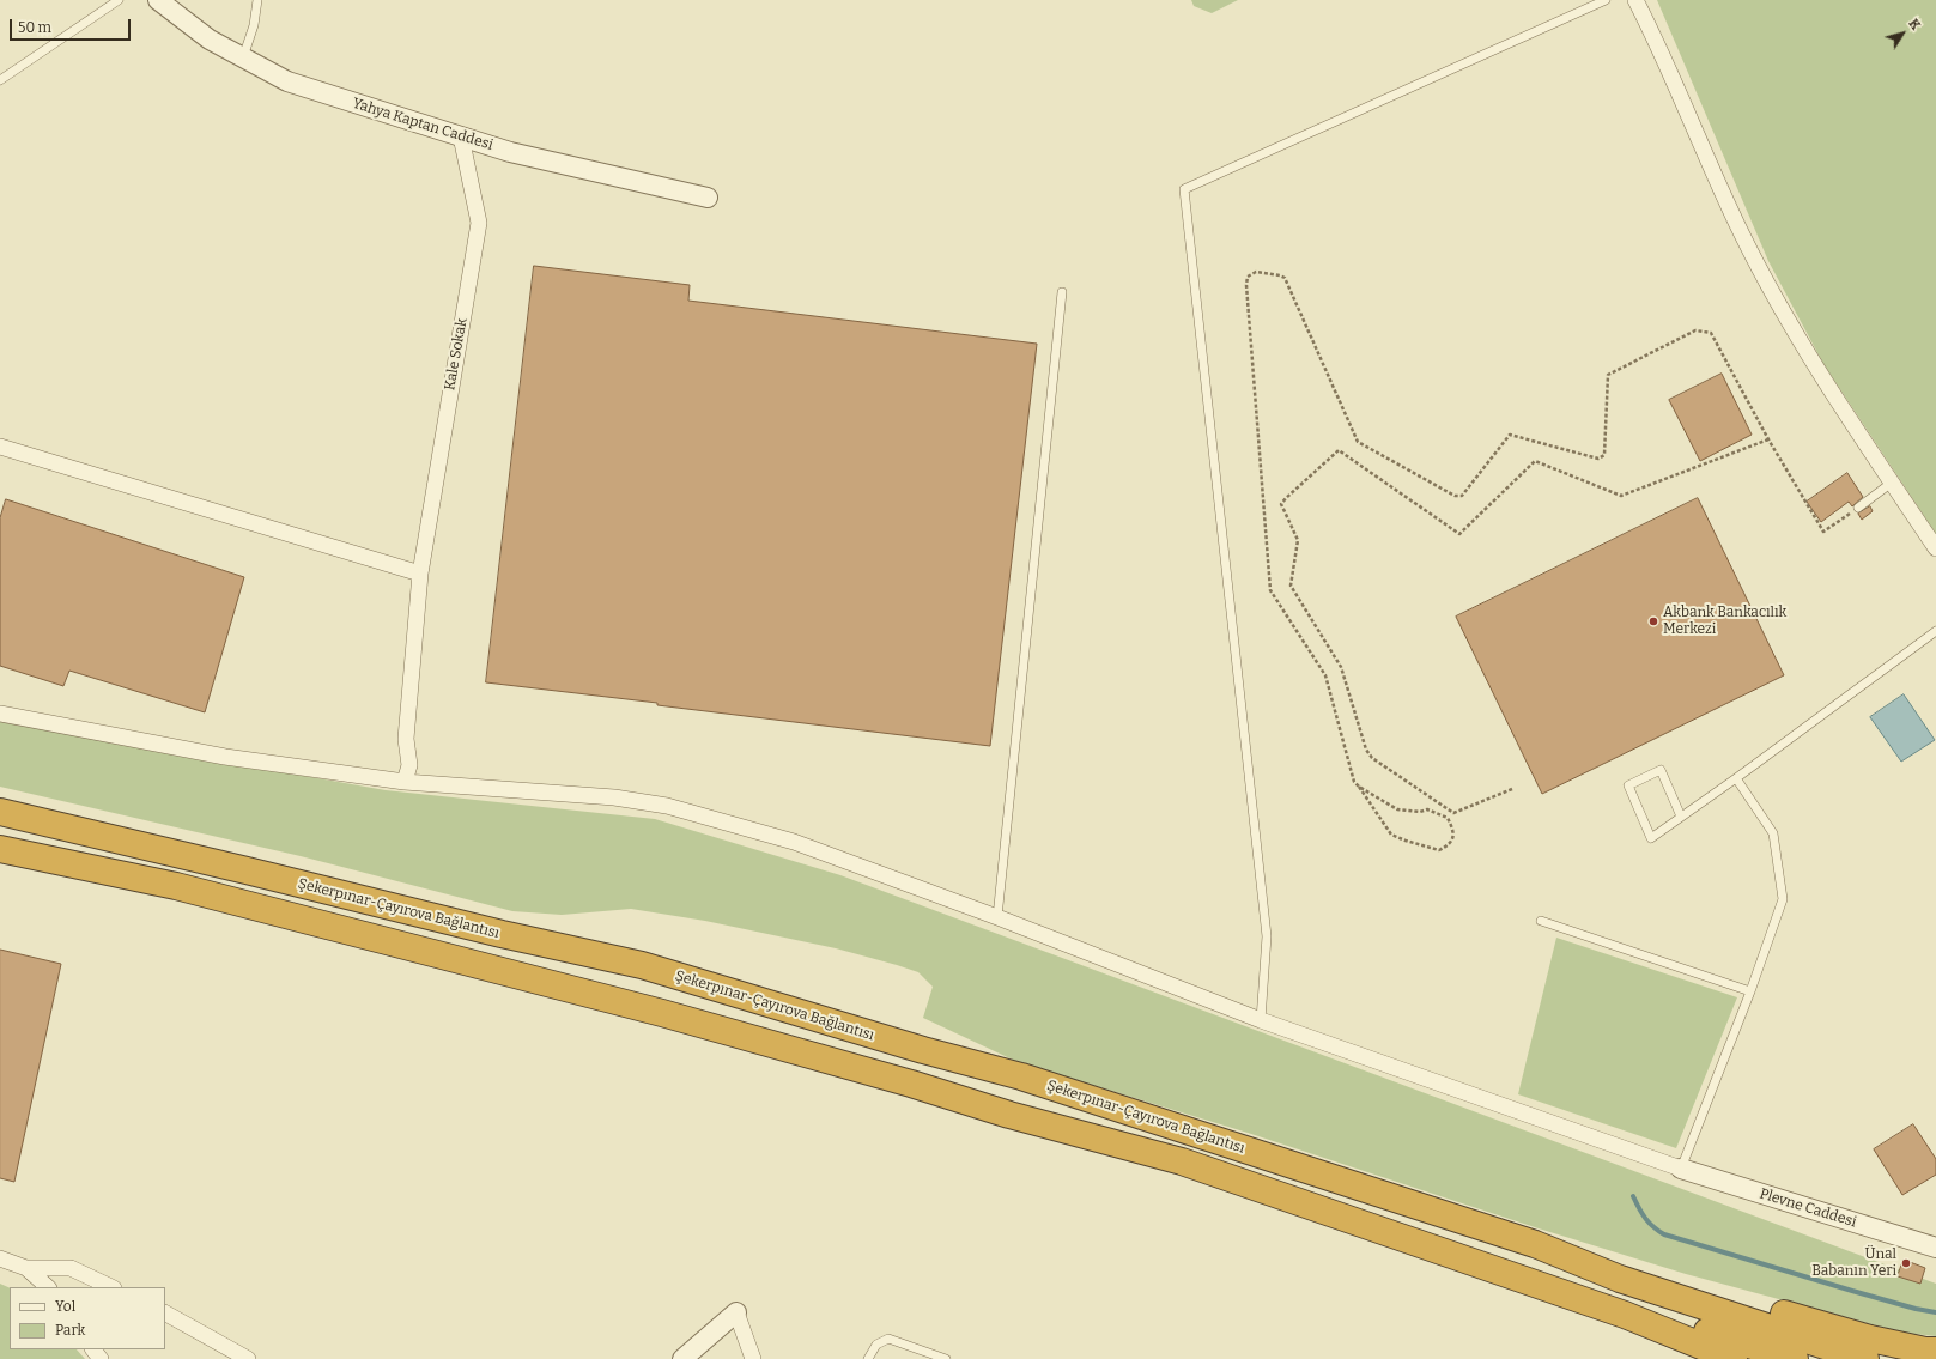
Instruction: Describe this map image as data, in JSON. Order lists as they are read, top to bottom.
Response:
{
  "streets": {
    "highway": ["Şekerpınar-Çayırova Bağlantısı"],
    "street": ["Yahya Kaptan Caddesi", "Kale Sokak", "Plevne Caddesi"]
  },
  "crossings": [
    ["Yahya Kaptan Caddesi", "Kale Sokak"]
  ],
  "places": ["Akbank Bankacılık Merkezi", "Ünal Babanın Yeri"],
  "legend": ["Yol", "Park"],
  "scale_bar": "50 m",
  "north": "top right"
}
